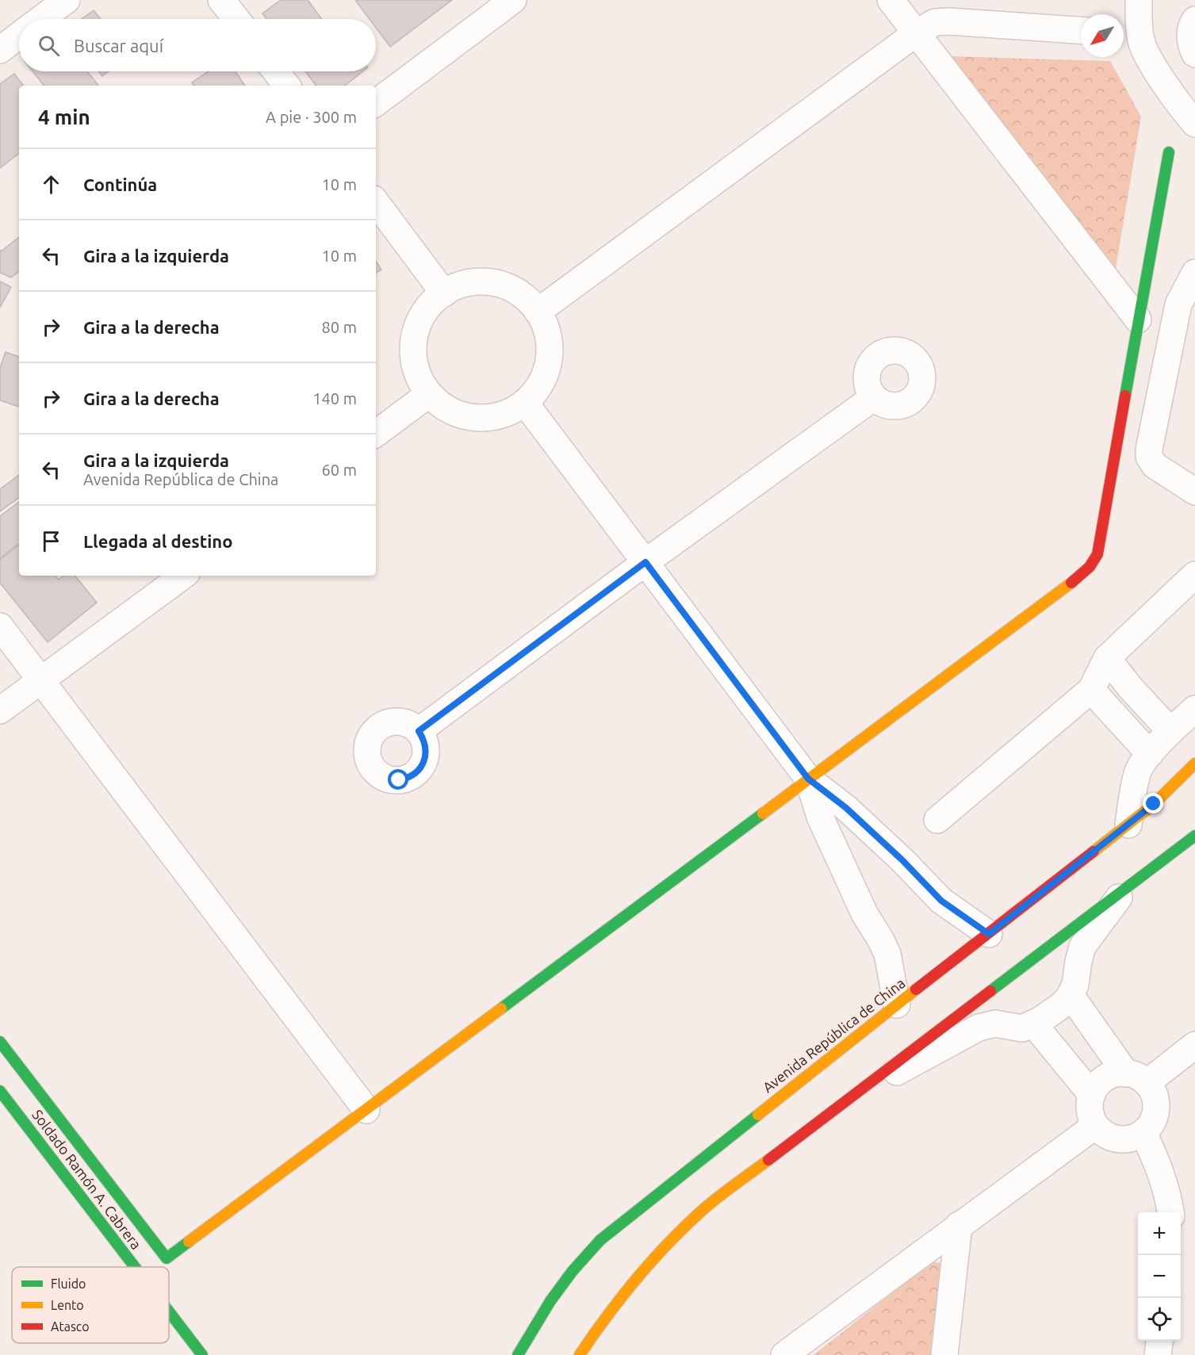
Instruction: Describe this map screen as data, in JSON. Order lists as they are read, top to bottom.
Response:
{
  "streets": {
    "main road": ["Avenida República de China", "Soldado Ramón A. Cabrera"]
  },
  "legend": ["Fluido", "Lento", "Atasco"],
  "north": "bottom left",
  "page": {
    "search": "Buscar aquí",
    "heading": ["4 min", "A pie · 300 m"],
    "list": [
      ["Continúa", "10 m"],
      ["Gira a la izquierda", "10 m"],
      ["Gira a la derecha", "80 m"],
      ["Gira a la derecha", "140 m"],
      ["Gira a la izquierda", "Avenida República de China", "60 m"],
      "Llegada al destino"
    ],
    "map_buttons": ["+", "−"]
  }
}
